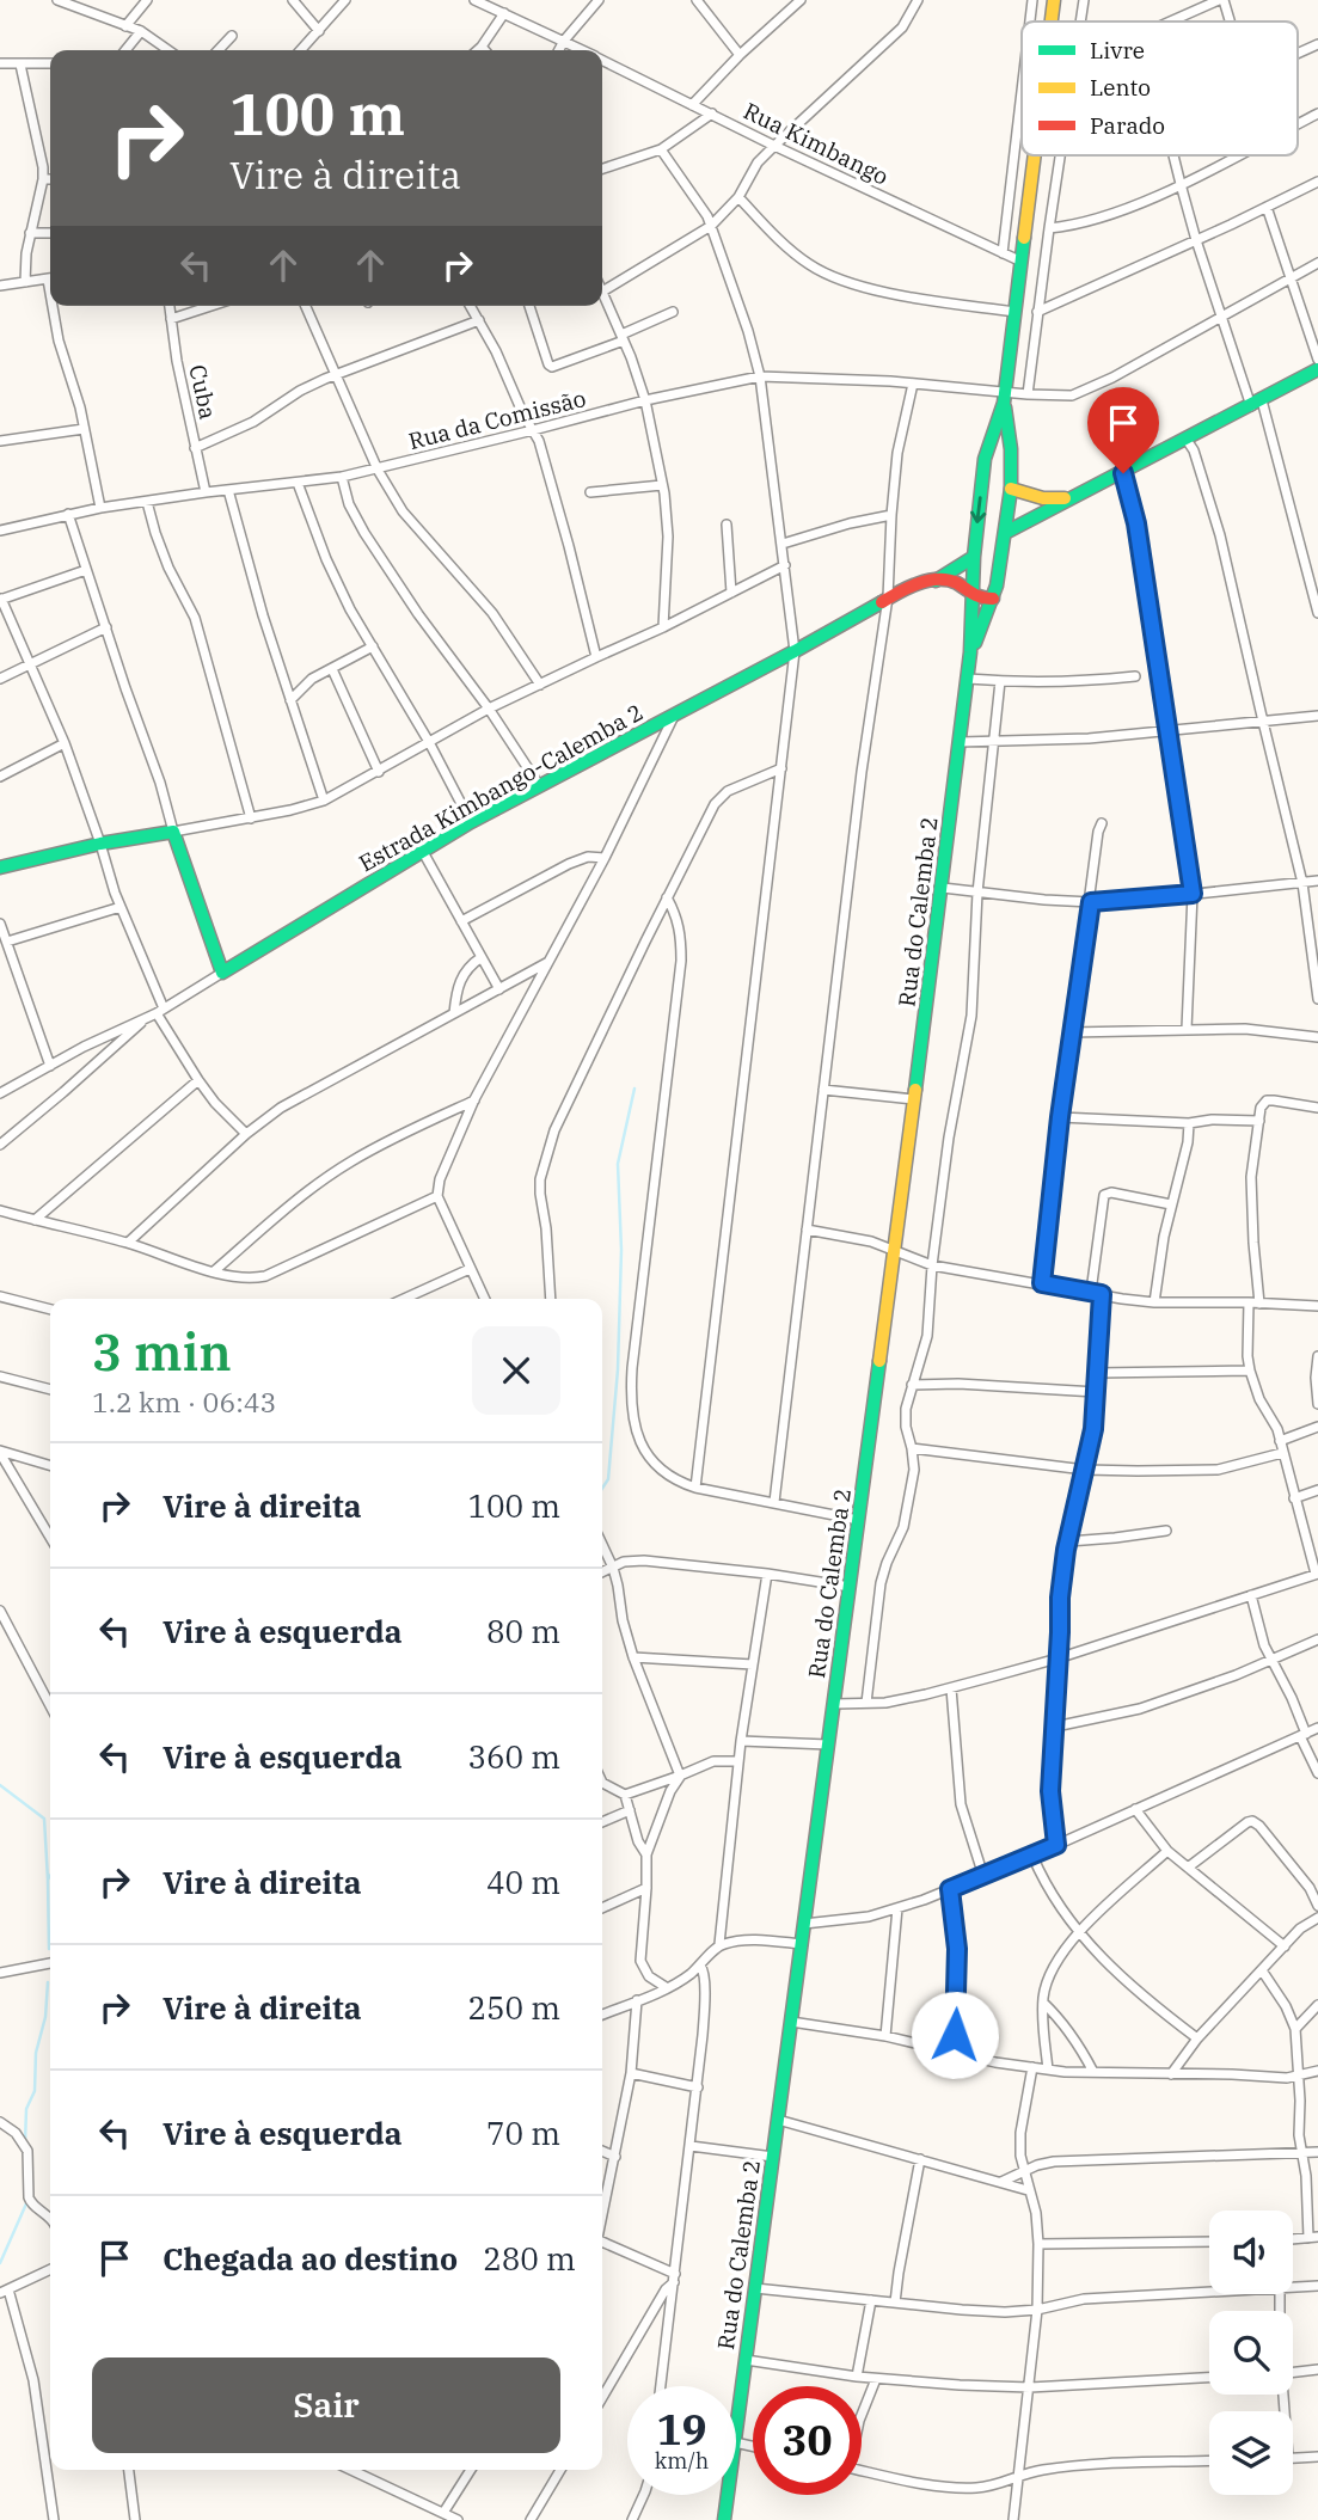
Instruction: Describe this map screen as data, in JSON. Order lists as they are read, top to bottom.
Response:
{
  "streets": {
    "main road": ["Estrada Kimbango-Calemba 2", "Rua do Calemba 2"],
    "street": ["Rua Kimbango", "Cuba", "Rua da Comissão"]
  },
  "crossings": [
    ["Rua Kimbango", "Rua do Calemba 2"],
    ["Cuba", "Rua da Comissão"],
    ["Rua da Comissão", "Rua do Calemba 2"],
    ["Estrada Kimbango-Calemba 2", "Rua do Calemba 2"]
  ],
  "legend": ["Livre", "Lento", "Parado"],
  "page": {
    "turn": ["100 m", "Vire à direita"],
    "heading": ["3 min", "1.2 km · 06:43"],
    "list": [
      {
        "name": "Vire à direita",
        "value": "100 m"
      },
      {
        "name": "Vire à esquerda",
        "value": "80 m"
      },
      {
        "name": "Vire à esquerda",
        "value": "360 m"
      },
      {
        "name": "Vire à direita",
        "value": "40 m"
      },
      {
        "name": "Vire à direita",
        "value": "250 m"
      },
      {
        "name": "Vire à esquerda",
        "value": "70 m"
      },
      {
        "name": "Chegada ao destino",
        "value": "280 m"
      }
    ],
    "buttons": "Sair",
    "speed": "19 km/h",
    "limit": "30"
  }
}
